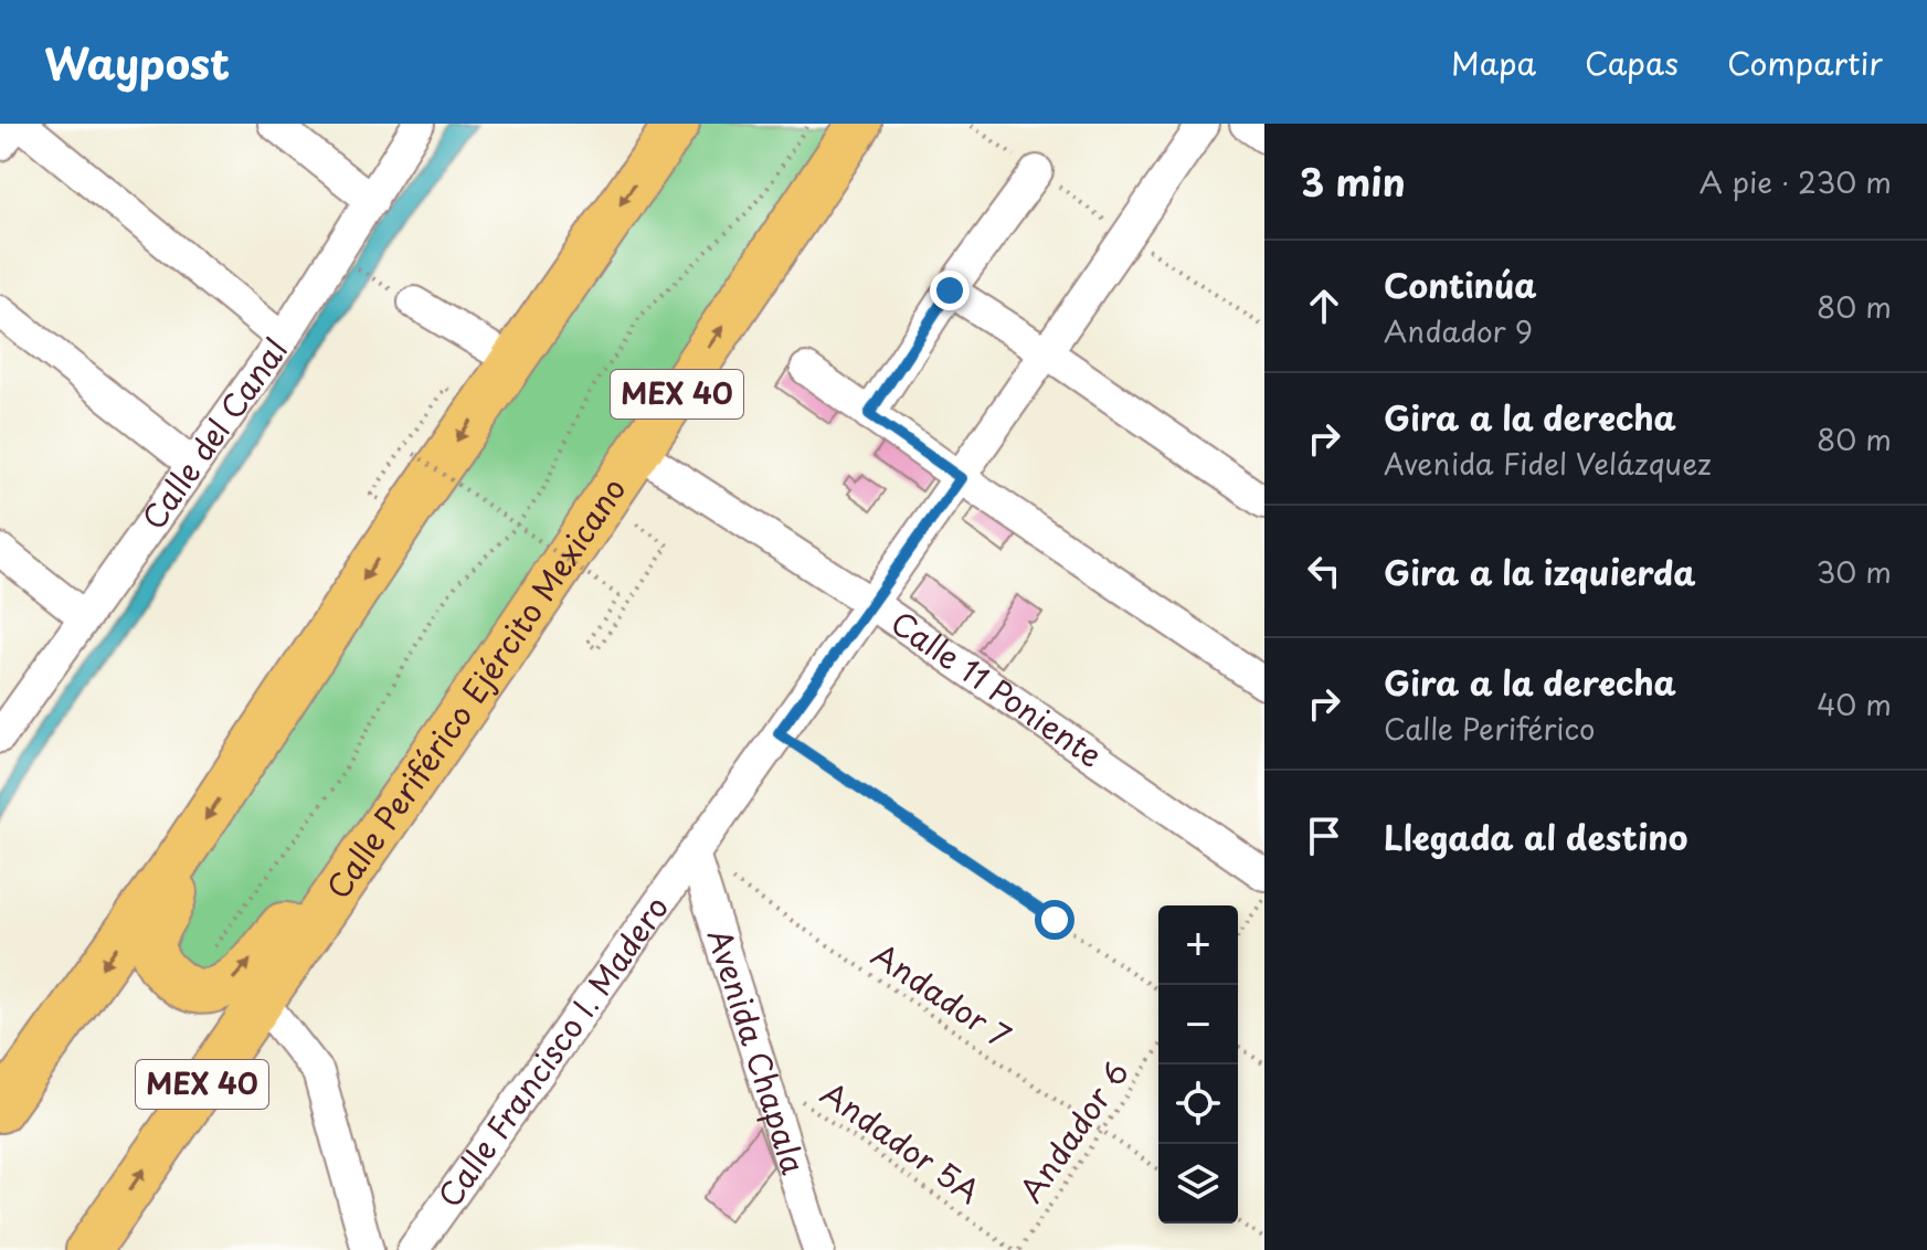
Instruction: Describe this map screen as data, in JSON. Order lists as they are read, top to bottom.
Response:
{
  "streets": {
    "highway": ["MEX 40", "Calle Periférico Ejército Mexicano"],
    "street": [
      "Calle del Canal",
      "Calle 11 Poniente",
      "Calle Francisco I. Madero",
      "Avenida Chapala"
    ],
    "path": ["Andador 7", "Andador 6", "Andador 5A"]
  },
  "crossings": [
    ["Calle Periférico Ejército Mexicano", "Calle 11 Poniente"],
    ["Calle 11 Poniente", "Calle Francisco I. Madero"],
    ["Andador 7", "Calle Francisco I. Madero"],
    ["Andador 7", "Avenida Chapala"],
    ["Andador 7", "Andador 6"],
    ["Calle Francisco I. Madero", "Avenida Chapala"],
    ["Avenida Chapala", "Andador 5A"]
  ],
  "page": {
    "header": "Waypost",
    "nav": ["Mapa", "Capas", "Compartir"],
    "heading": ["3 min", "A pie · 230 m"],
    "list": [
      ["Continúa", "Andador 9", "80 m"],
      ["Gira a la derecha", "Avenida Fidel Velázquez", "80 m"],
      ["Gira a la izquierda", "30 m"],
      ["Gira a la derecha", "Calle Periférico", "40 m"],
      "Llegada al destino"
    ],
    "map_buttons": ["+", "−"]
  }
}
